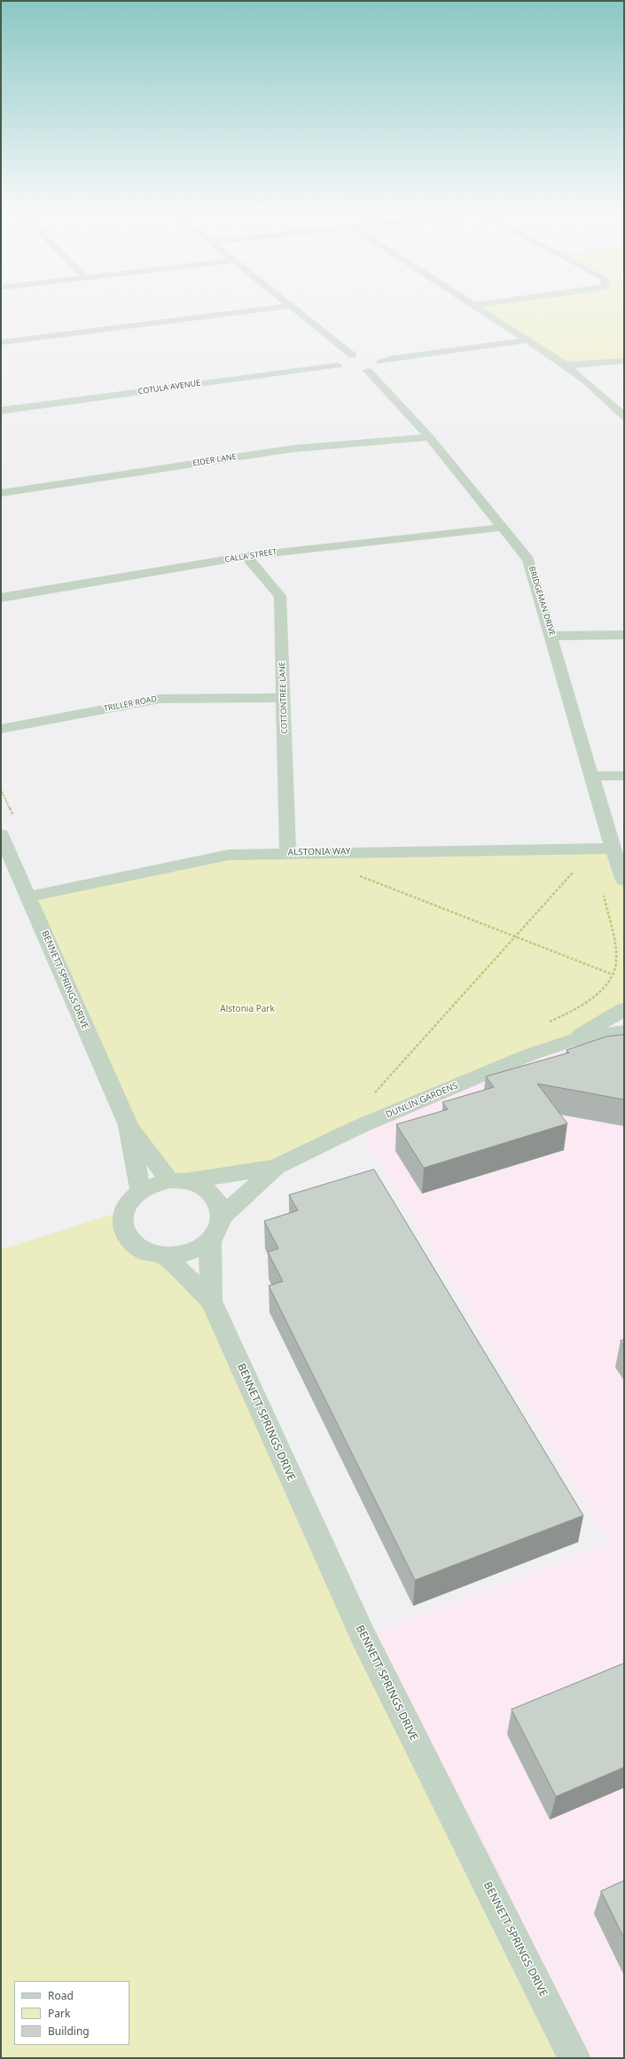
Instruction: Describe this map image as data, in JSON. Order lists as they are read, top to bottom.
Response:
{
  "streets": {
    "street": [
      "COTULA AVENUE",
      "EIDER LANE",
      "CALLA STREET",
      "BRIDGEMAN DRIVE",
      "COTTONTREE LANE",
      "TRILLER ROAD",
      "ALSTONIA WAY",
      "BENNETT SPRINGS DRIVE",
      "DUNLIN GARDENS"
    ]
  },
  "crossings": [
    ["EIDER LANE", "BRIDGEMAN DRIVE"],
    ["CALLA STREET", "BRIDGEMAN DRIVE"],
    ["CALLA STREET", "COTTONTREE LANE"],
    ["BRIDGEMAN DRIVE", "ALSTONIA WAY"],
    ["COTTONTREE LANE", "TRILLER ROAD"],
    ["COTTONTREE LANE", "ALSTONIA WAY"],
    ["ALSTONIA WAY", "BENNETT SPRINGS DRIVE"],
    ["BENNETT SPRINGS DRIVE", "DUNLIN GARDENS"]
  ],
  "parks": ["Alstonia Park"],
  "legend": ["Road", "Park", "Building"]
}
